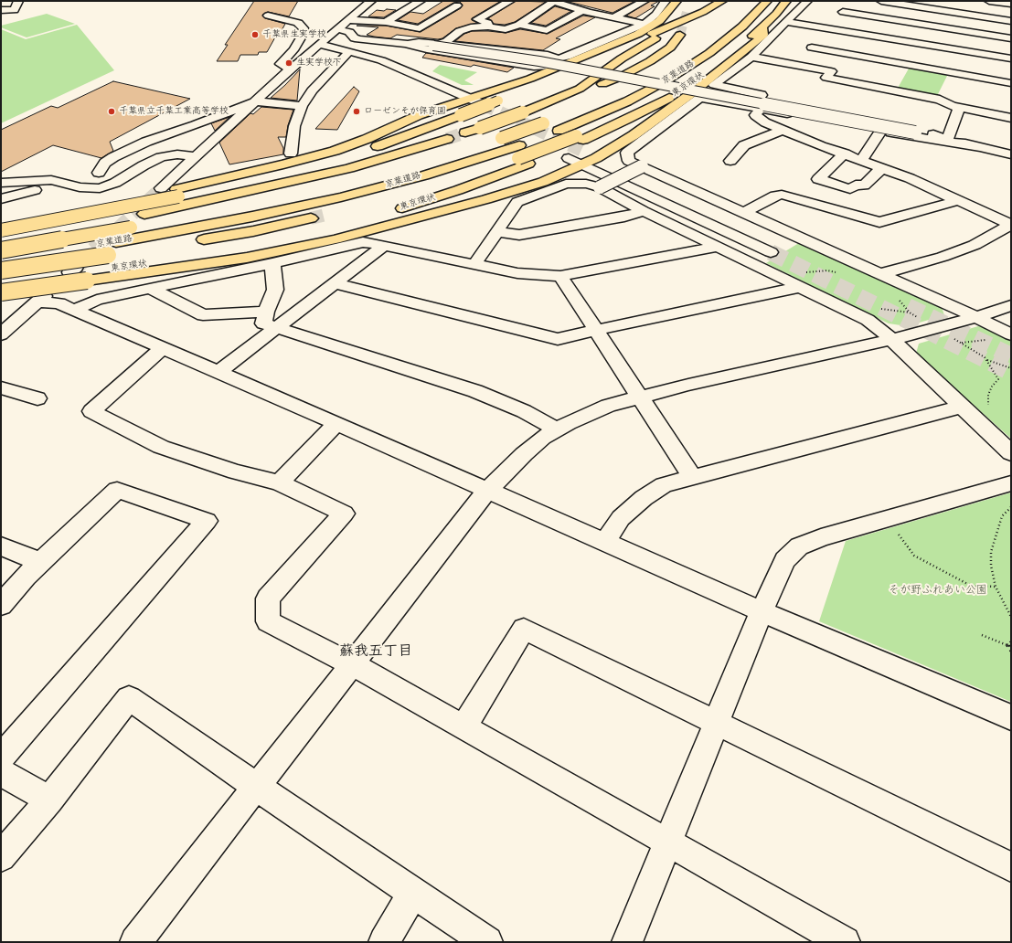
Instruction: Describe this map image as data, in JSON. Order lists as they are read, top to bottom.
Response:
{
  "streets": {
    "highway": ["京葉道路", "東京環状"]
  },
  "crossings": [
    ["京葉道路", "東京環状"]
  ],
  "districts": ["蘇我五丁目"],
  "parks": ["そが野ふれあい公園"],
  "places": [
    "千葉県生実学校",
    "生実学校下",
    "千葉県立千葉工業高等学校",
    "ローゼンそが保育園"
  ]
}
